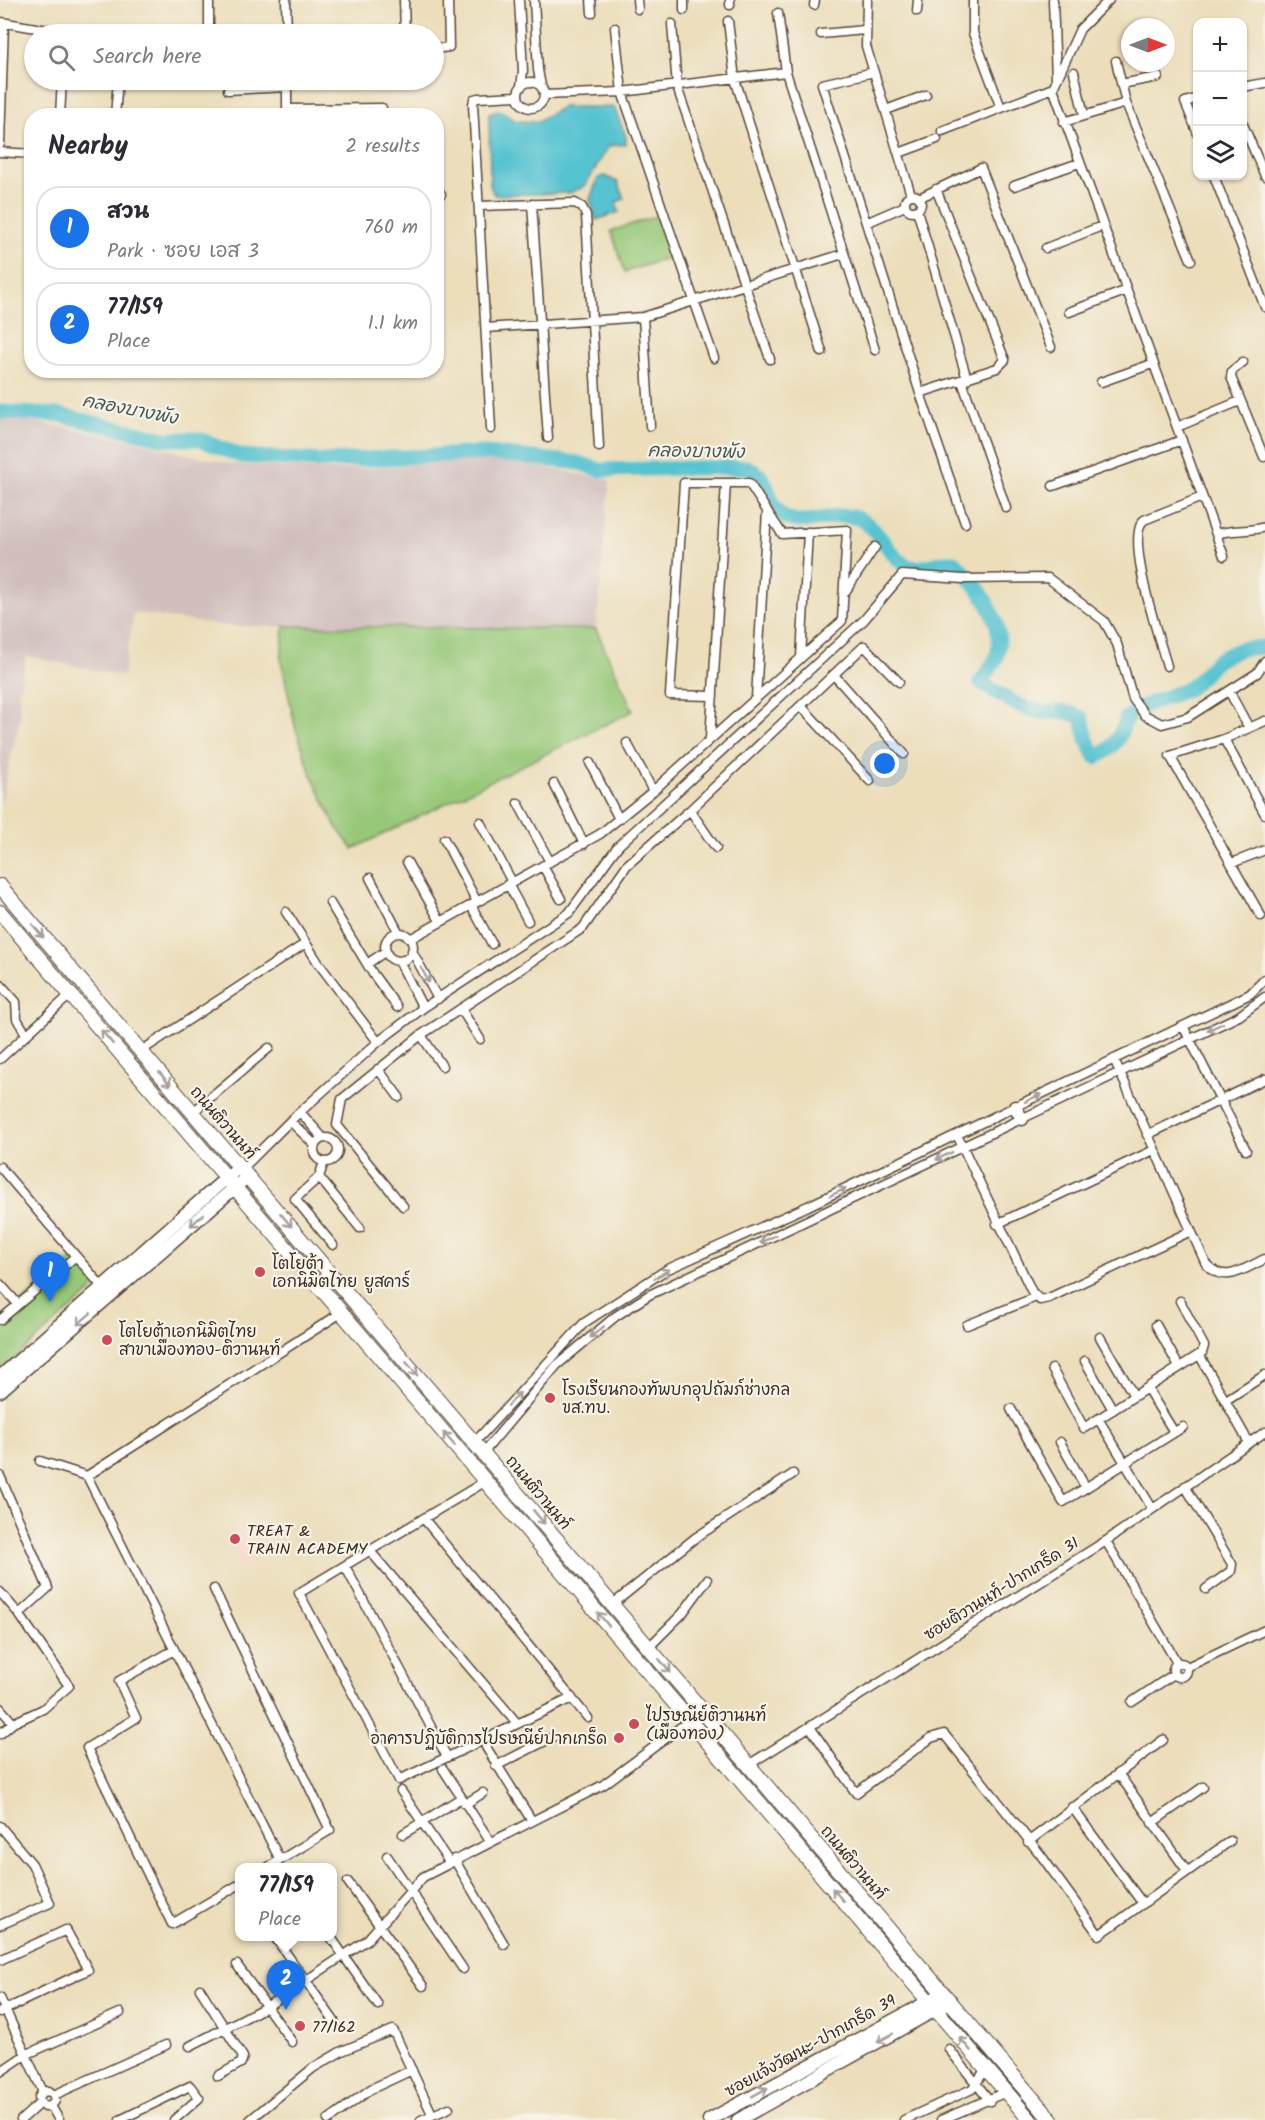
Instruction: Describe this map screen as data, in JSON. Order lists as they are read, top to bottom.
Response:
{
  "streets": {
    "main road": ["ถนนติวานนท์", "ซอยแจ้งวัฒนะ-ปากเกร็ด 39"],
    "street": ["ซอยติวานนท์-ปากเกร็ด 31"]
  },
  "crossings": [
    ["ถนนติวานนท์", "ซอยติวานนท์-ปากเกร็ด 31"],
    ["ถนนติวานนท์", "ซอยแจ้งวัฒนะ-ปากเกร็ด 39"]
  ],
  "water": ["คลองบางพัง"],
  "places": [
    "โตโยต้า เอกนิมิตไทย ยูสคาร์",
    "โตโยต้าเอกนิมิตไทย สาขาเมืองทอง-ติวานนท์",
    "โรงเรียนกองทัพบกอุปถัมภ์ช่างกล ขส.ทบ.",
    "TREAT & TRAIN ACADEMY",
    "ไปรษณีย์ติวานนท์ (เมืองทอง)",
    "อาคารปฏิบัติการไปรษณีย์ปากเกร็ด",
    "77/162"
  ],
  "north": "right",
  "page": {
    "map_buttons": ["+", "−"],
    "search": "Search here",
    "heading": ["Nearby", "2 results"],
    "list": [
      {
        "mark": "1",
        "name": "สวน",
        "note": "Park · ซอย เอส 3",
        "value": "760 m"
      },
      {
        "mark": "2",
        "name": "77/159",
        "note": "Place",
        "value": "1.1 km"
      }
    ],
    "pins": ["1", "2"],
    "popup": ["77/159", "Place"]
  }
}
